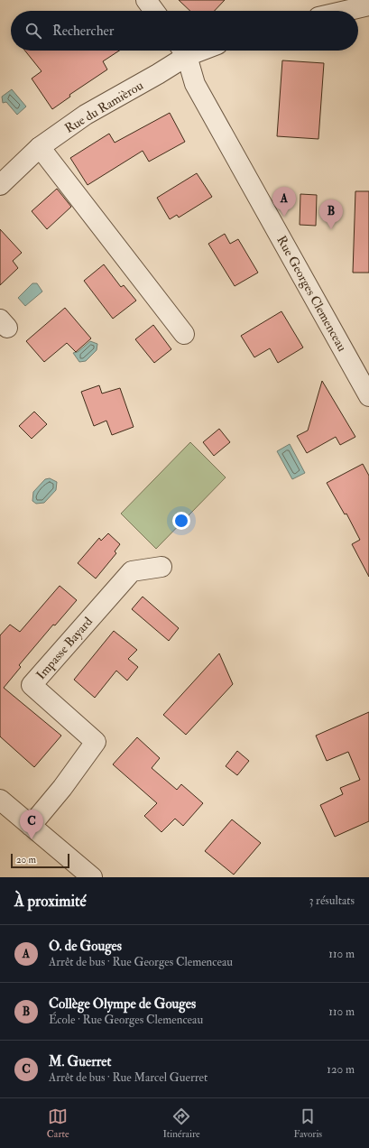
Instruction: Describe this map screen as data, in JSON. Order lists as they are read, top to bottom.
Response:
{
  "streets": {
    "street": ["Rue du Ramièrou", "Rue Georges Clemenceau", "Impasse Bayard"]
  },
  "scale_bar": "20 m",
  "page": {
    "search": "Rechercher",
    "pins": ["A", "B", "C"],
    "scale": "20 m",
    "heading": ["À proximité", "3 résultats"],
    "list": [
      {
        "mark": "A",
        "name": "O. de Gouges",
        "note": "Arrêt de bus · Rue Georges Clemenceau",
        "value": "110 m"
      },
      {
        "mark": "B",
        "name": "Collège Olympe de Gouges",
        "note": "École · Rue Georges Clemenceau",
        "value": "110 m"
      },
      {
        "mark": "C",
        "name": "M. Guerret",
        "note": "Arrêt de bus · Rue Marcel Guerret",
        "value": "120 m"
      }
    ],
    "nav": ["Carte", "Itinéraire", "Favoris"]
  }
}
